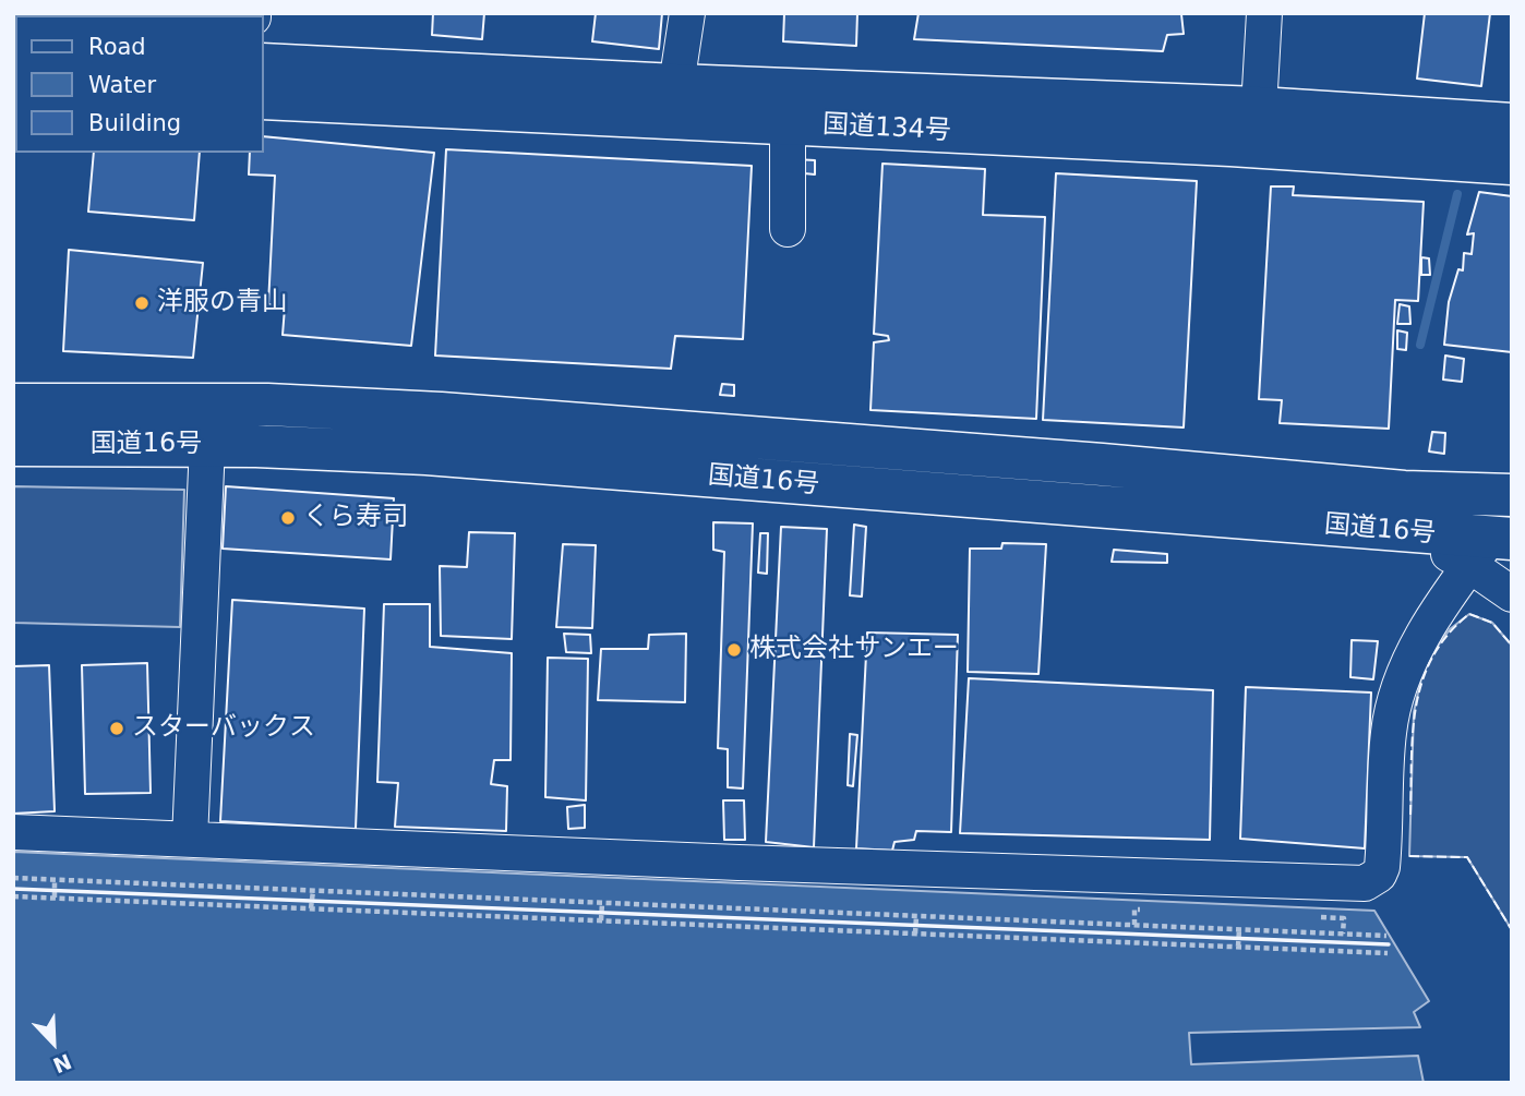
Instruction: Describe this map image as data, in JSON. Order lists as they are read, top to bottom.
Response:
{
  "streets": {
    "highway": ["国道134号", "国道16号"]
  },
  "places": [
    "洋服の青山",
    "くら寿司",
    "株式会社サンエー",
    "スターバックス"
  ],
  "legend": ["Road", "Water", "Building"],
  "north": "bottom right"
}
